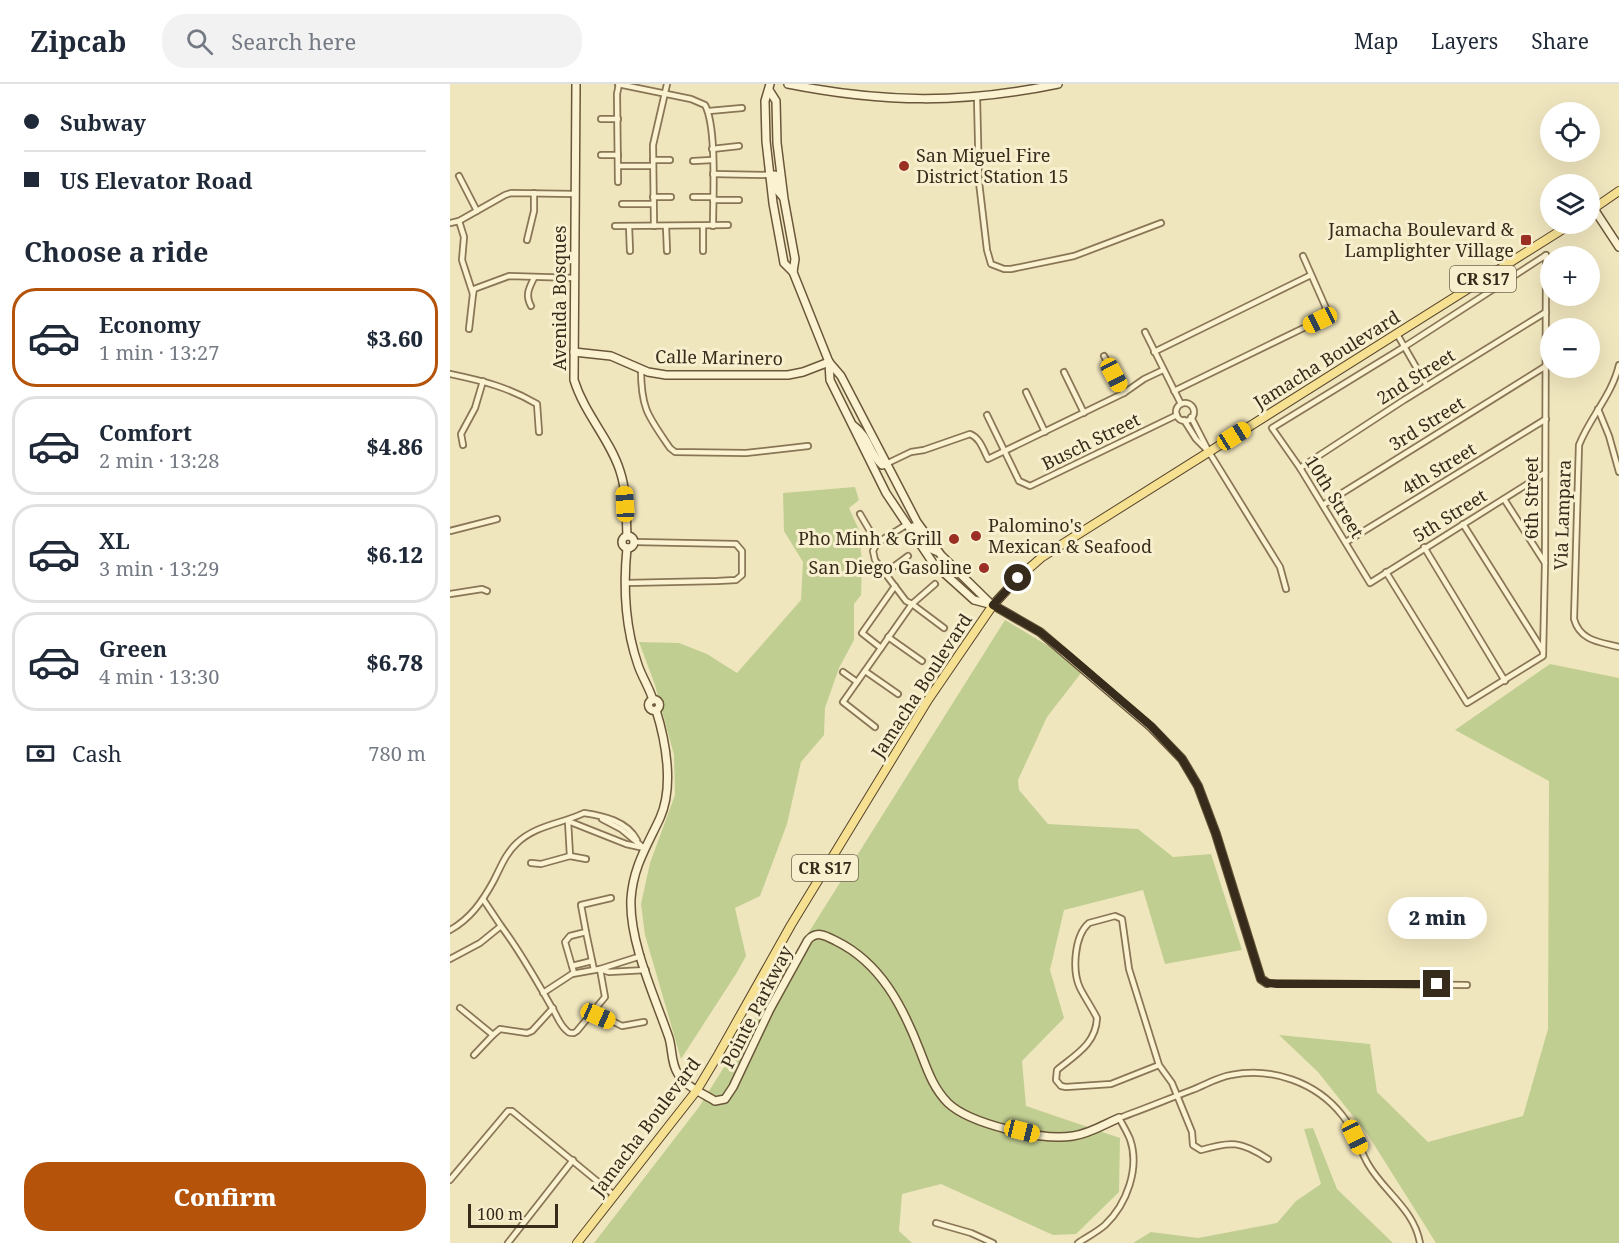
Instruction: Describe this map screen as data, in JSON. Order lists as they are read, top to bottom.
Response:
{
  "streets": {
    "main road": ["CR S17", "Jamacha Boulevard"],
    "street": [
      "Avenida Bosques",
      "Calle Marinero",
      "2nd Street",
      "3rd Street",
      "Busch Street",
      "4th Street",
      "10th Street",
      "6th Street",
      "Via Lampara",
      "5th Street",
      "Pointe Parkway"
    ]
  },
  "crossings": [
    ["Avenida Bosques", "Calle Marinero"],
    ["Jamacha Boulevard", "Pointe Parkway"],
    ["2nd Street", "10th Street"],
    ["2nd Street", "6th Street"],
    ["3rd Street", "10th Street"],
    ["4th Street", "10th Street"],
    ["4th Street", "6th Street"],
    ["10th Street", "6th Street"],
    ["10th Street", "5th Street"],
    ["6th Street", "5th Street"]
  ],
  "places": {
    "other": [
      "San Miguel Fire District Station 15",
      "Palomino's Mexican & Seafood",
      "Pho Minh & Grill",
      "San Diego Gasoline"
    ],
    "transit": ["Jamacha Boulevard & Lamplighter Village"]
  },
  "scale_bar": "100 m",
  "page": {
    "header": "Zipcab",
    "search": "Search here",
    "nav": ["Map", "Layers", "Share"],
    "banner": ["Subway", "US Elevator Road"],
    "map_buttons": ["+", "−"],
    "heading": "Choose a ride",
    "list": [
      {
        "name": "Economy",
        "note": "1 min · 13:27",
        "value": "$3.60"
      },
      {
        "name": "Comfort",
        "note": "2 min · 13:28",
        "value": "$4.86"
      },
      {
        "name": "XL",
        "note": "3 min · 13:29",
        "value": "$6.12"
      },
      {
        "name": "Green",
        "note": "4 min · 13:30",
        "value": "$6.78"
      }
    ],
    "pay": ["Cash", "780 m"],
    "bubble": "2 min",
    "buttons": "Confirm",
    "scale": "100 m"
  }
}
